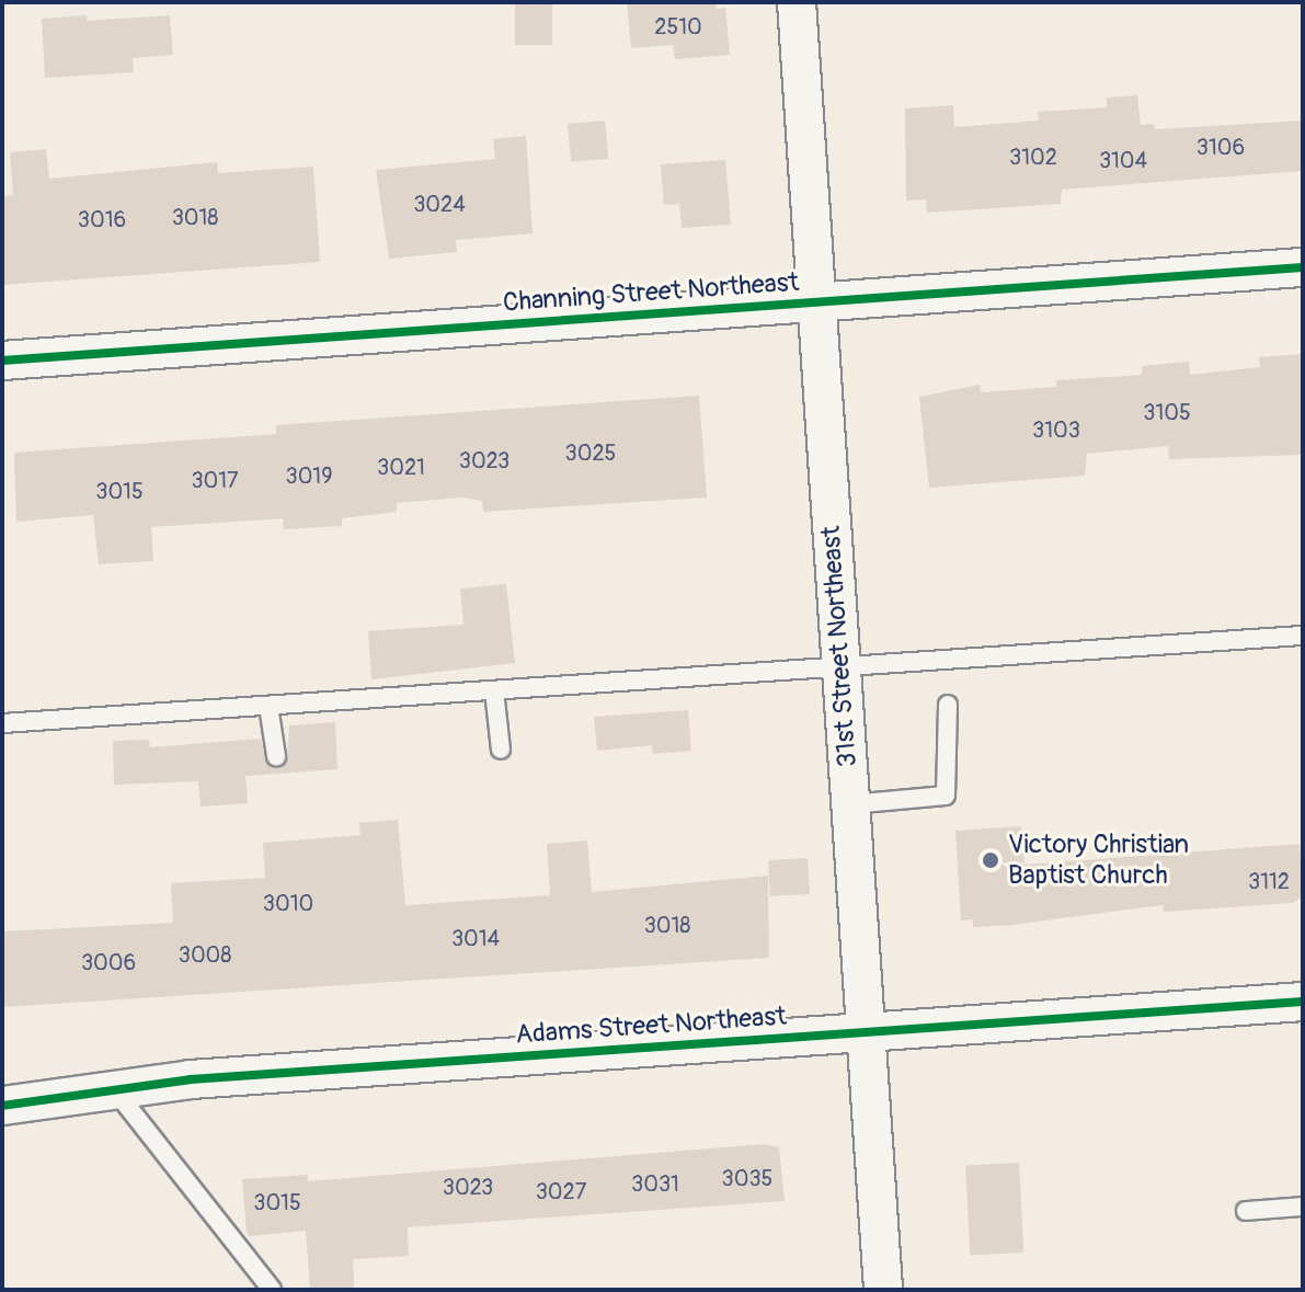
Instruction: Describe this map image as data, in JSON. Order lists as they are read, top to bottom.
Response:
{
  "streets": {
    "street": ["Channing Street Northeast", "31st Street Northeast", "Adams Street Northeast"]
  },
  "crossings": [
    ["Channing Street Northeast", "31st Street Northeast"],
    ["31st Street Northeast", "Adams Street Northeast"]
  ],
  "places": ["Victory Christian Baptist Church"],
  "house_numbers": [
    "2510",
    "3106",
    "3102",
    "3104",
    "3024",
    "3018",
    "3016",
    "3105",
    "3103",
    "3025",
    "3023",
    "3021",
    "3019",
    "3017",
    "3015",
    "3112",
    "3010",
    "3018",
    "3014",
    "3008",
    "3006",
    "3035",
    "3031",
    "3023",
    "3027",
    "3015"
  ]
}
